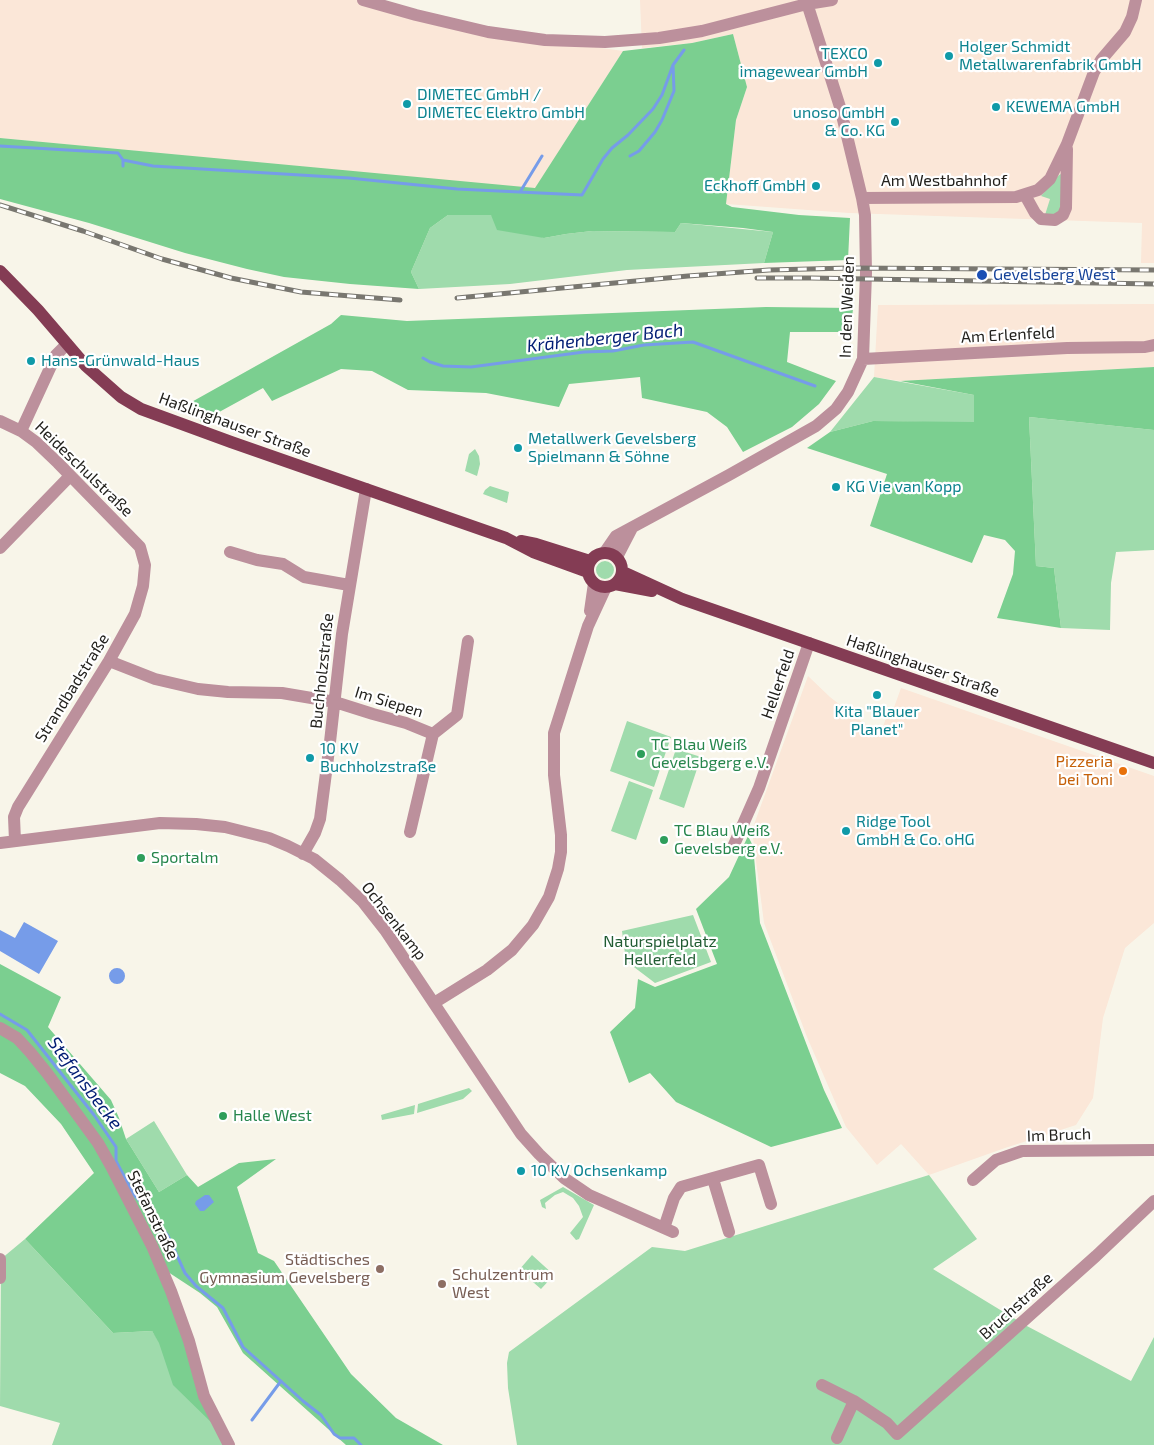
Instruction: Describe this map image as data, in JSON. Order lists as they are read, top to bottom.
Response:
{
  "streets": {
    "main road": ["Haßlinghauser Straße"],
    "street": [
      "Am Westbahnhof",
      "In den Weiden",
      "Am Erlenfeld",
      "Heideschulstraße",
      "Buchholzstraße",
      "Hellerfeld",
      "Strandbadstraße",
      "Im Siepen",
      "Ochsenkamp",
      "Im Bruch",
      "Stefanstraße",
      "Bruchstraße"
    ]
  },
  "crossings": [
    ["Am Westbahnhof", "In den Weiden"],
    ["In den Weiden", "Am Erlenfeld"],
    ["Haßlinghauser Straße", "Buchholzstraße"],
    ["Haßlinghauser Straße", "Hellerfeld"],
    ["Heideschulstraße", "Strandbadstraße"],
    ["Buchholzstraße", "Im Siepen"],
    ["Buchholzstraße", "Ochsenkamp"],
    ["Strandbadstraße", "Im Siepen"],
    ["Strandbadstraße", "Ochsenkamp"]
  ],
  "water": ["Krähenberger Bach", "Stefansbecke"],
  "parks": ["Naturspielplatz Hellerfeld"],
  "places": [
    "Holger Schmidt Metallwarenfabrik GmbH",
    "TEXCO imagewear GmbH",
    "DIMETEC GmbH / DIMETEC Elektro GmbH",
    "KEWEMA GmbH",
    "unoso GmbH & Co. KG",
    "Eckhoff GmbH",
    "Gevelsberg West",
    "Hans-Grünwald-Haus",
    "Metallwerk Gevelsberg Spielmann & Söhne",
    "KG Vie van Kopp",
    "Kita \"Blauer Planet\"",
    "TC Blau Weiß Gevelsbgerg e.V.",
    "10 KV Buchholzstraße",
    "Pizzeria bei Toni",
    "Ridge Tool GmbH & Co. oHG",
    "TC Blau Weiß Gevelsberg e.V.",
    "Sportalm",
    "Halle West",
    "10 KV Ochsenkamp",
    "Städtisches Gymnasium Gevelsberg",
    "Schulzentrum West"
  ]
}
